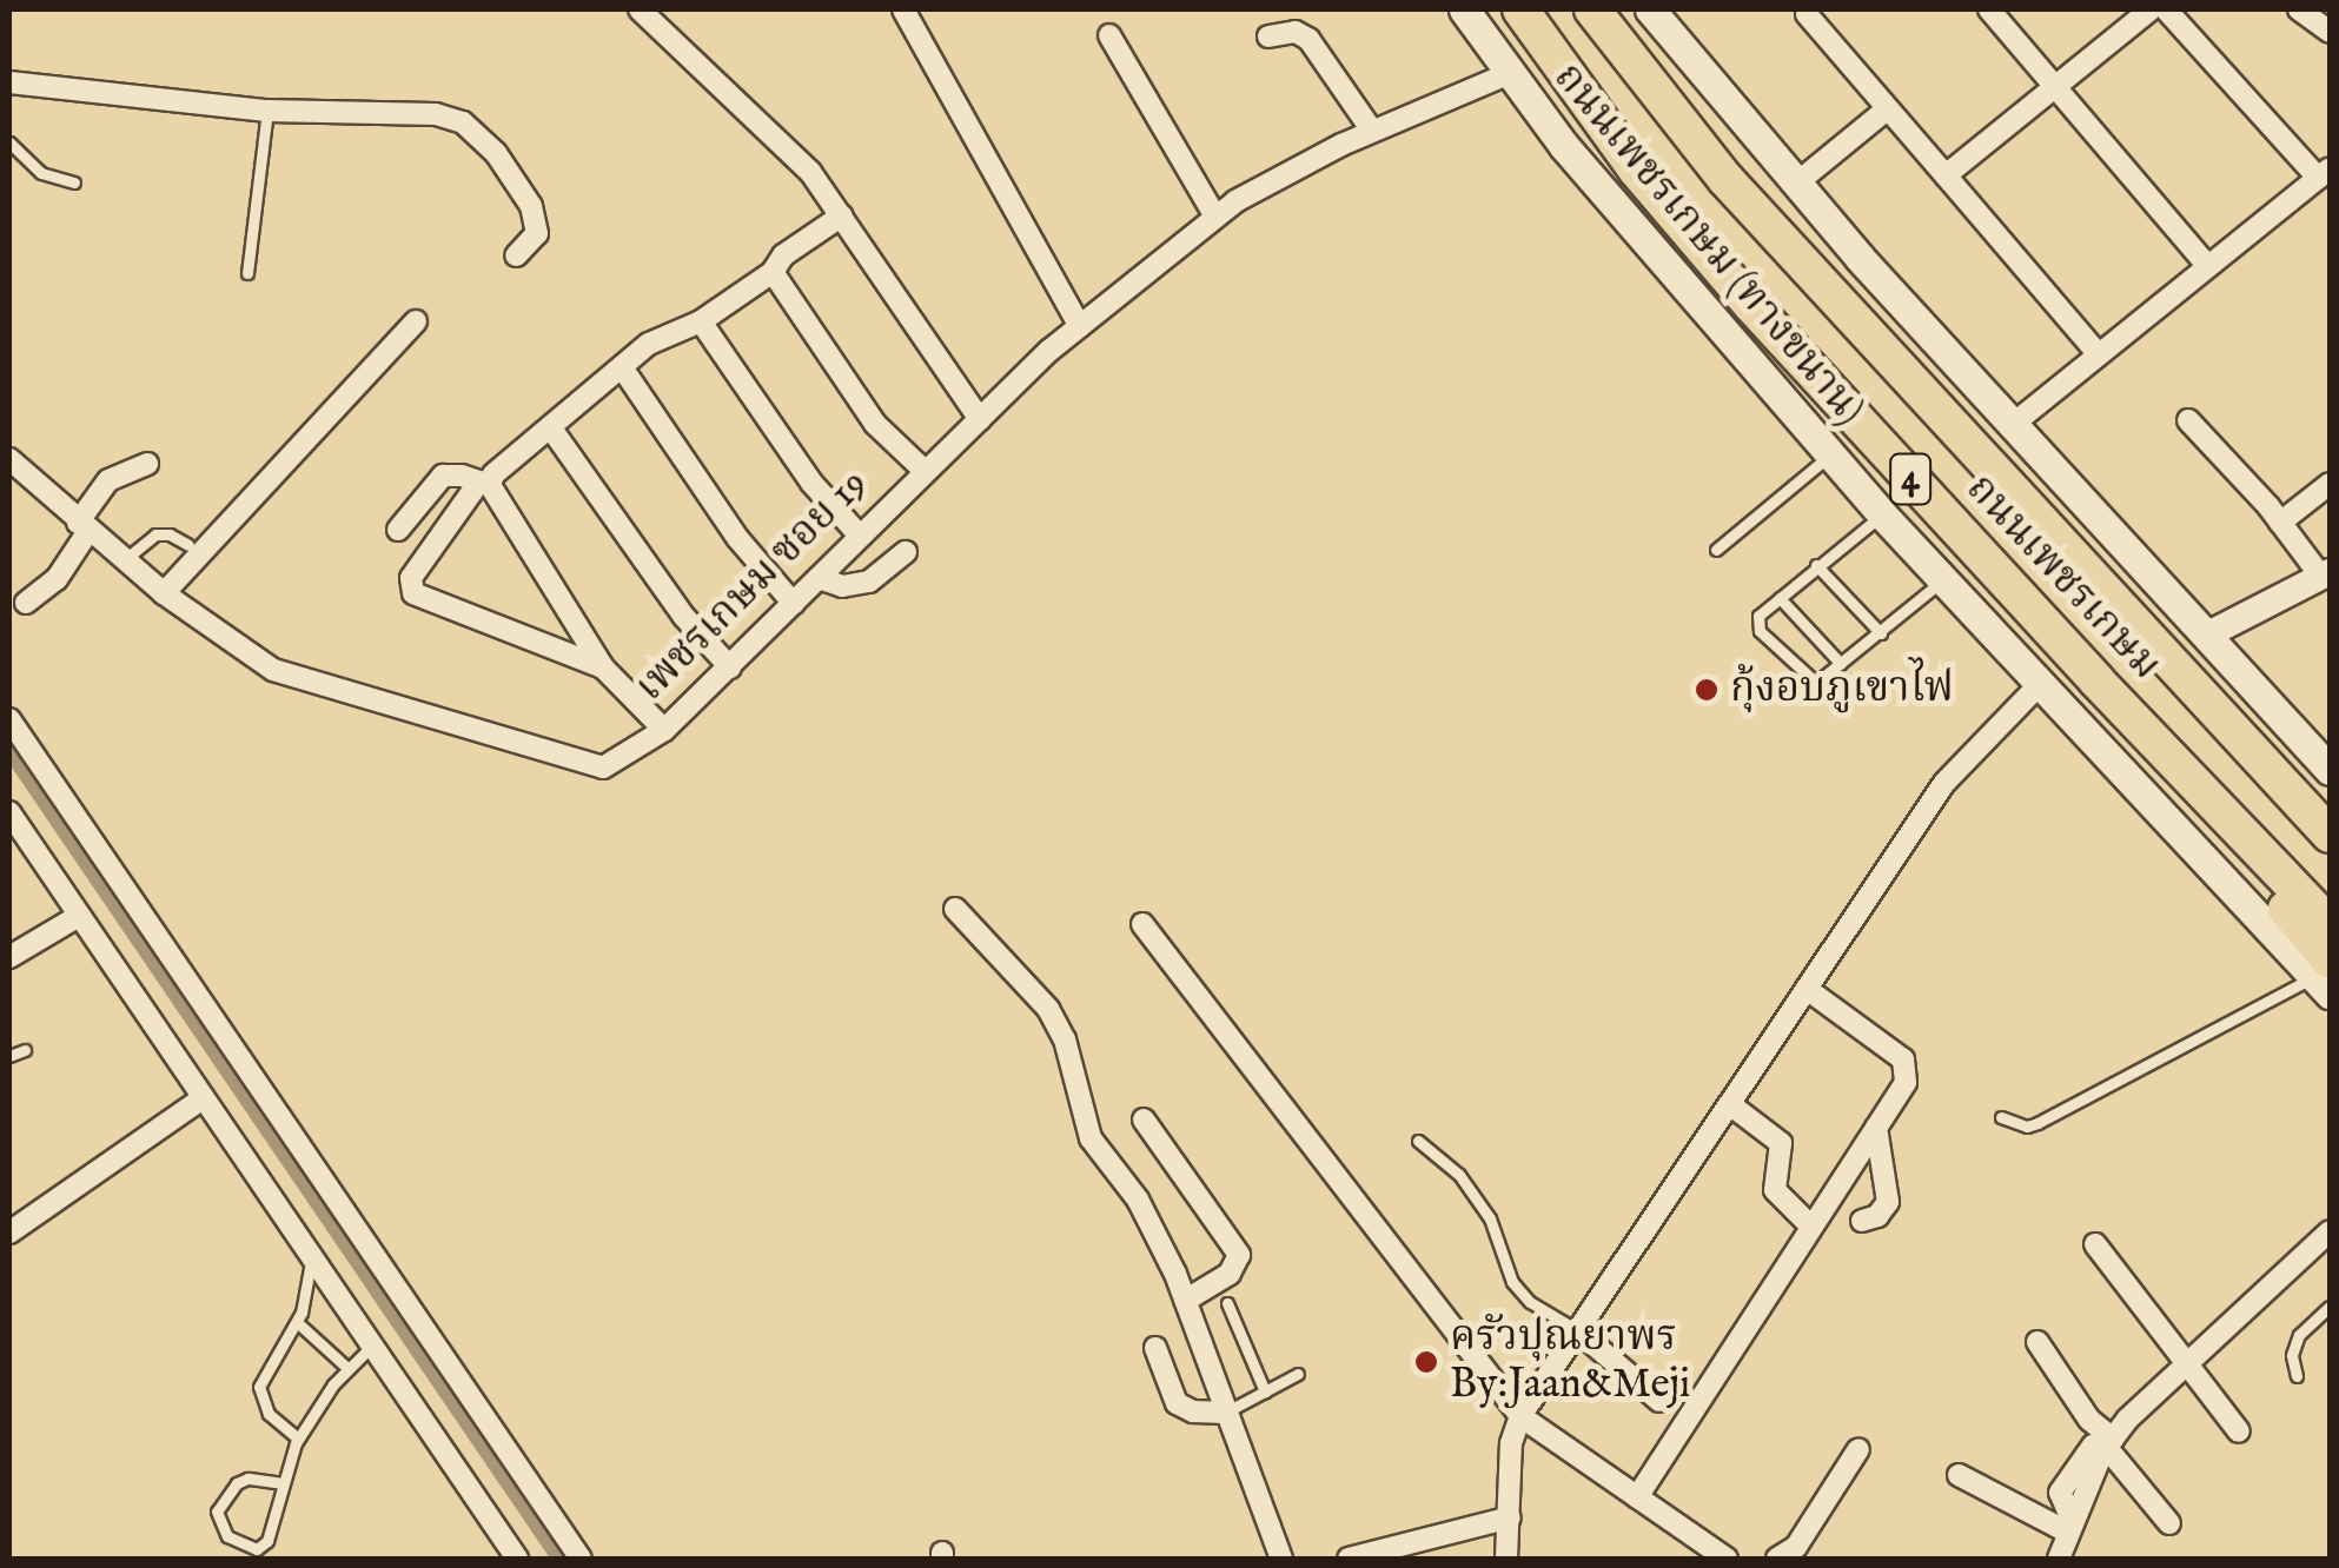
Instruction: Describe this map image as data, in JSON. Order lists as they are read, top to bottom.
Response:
{
  "streets": {
    "highway": ["4", "ถนนเพชรเกษม"],
    "main road": ["ถนนเพชรเกษม (ทางขนาน)"],
    "street": ["เพชรเกษม ซอย 19"]
  },
  "crossings": [
    ["ถนนเพชรเกษม (ทางขนาน)", "เพชรเกษม ซอย 19"]
  ],
  "places": ["กุ้งอบภูเขาไฟ", "ครัวปุณยาพร By:Jaan&Meji"]
}
